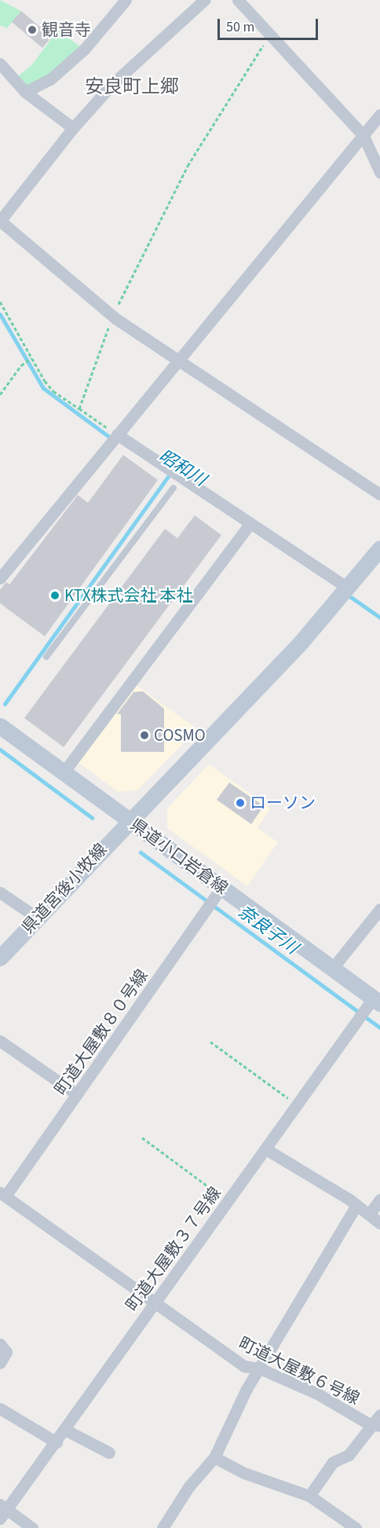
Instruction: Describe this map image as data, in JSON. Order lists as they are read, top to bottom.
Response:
{
  "streets": {
    "main road": ["県道小口岩倉線", "県道宮後小牧線"],
    "street": ["町道大屋敷８０号線", "町道大屋敷３７号線", "町道大屋敷６号線"]
  },
  "crossings": [
    ["県道小口岩倉線", "県道宮後小牧線"],
    ["県道小口岩倉線", "町道大屋敷８０号線"],
    ["県道小口岩倉線", "町道大屋敷３７号線"],
    ["町道大屋敷８０号線", "町道大屋敷６号線"],
    ["町道大屋敷３７号線", "町道大屋敷６号線"]
  ],
  "districts": ["安良町上郷"],
  "water": ["昭和川", "奈良子川"],
  "places": [
    "観音寺",
    "KTX株式会社 本社",
    "COSMO",
    "ローソン"
  ],
  "scale_bar": "50 m"
}
